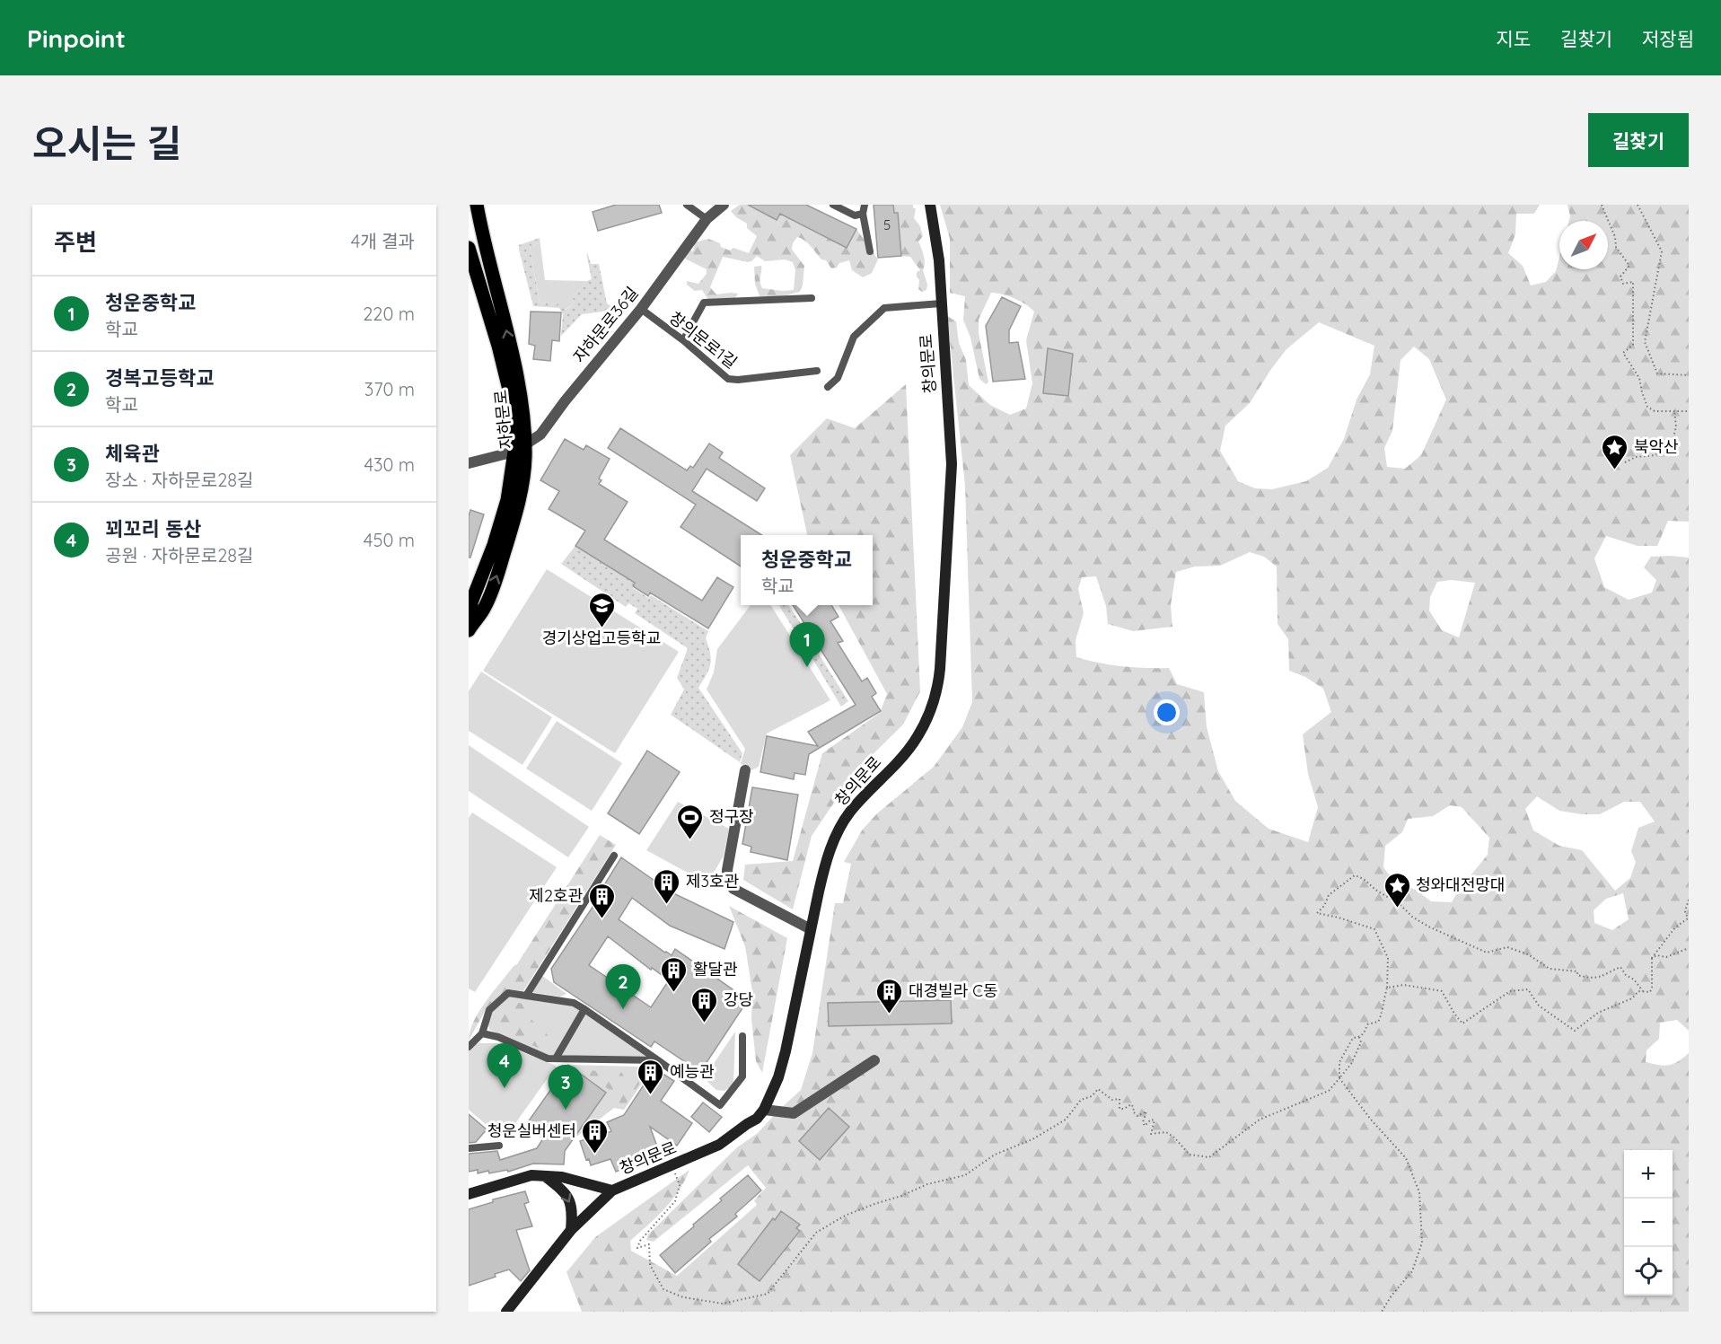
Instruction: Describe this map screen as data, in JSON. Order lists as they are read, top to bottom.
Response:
{
  "streets": {
    "main road": ["자하문로"],
    "street": ["자하문로36길", "창의문로"],
    "lane": ["창의문로1길"]
  },
  "crossings": [
    ["자하문로36길", "창의문로1길"],
    ["자하문로36길", "자하문로"]
  ],
  "places": {
    "place": ["북악산", "청와대전망대"],
    "school or university": ["경기상업고등학교"],
    "sports": ["정구장"],
    "building": [
      "제3호관",
      "제2호관",
      "활달관",
      "대경빌라 C동",
      "강당",
      "예능관",
      "청운실버센터"
    ]
  },
  "house_numbers": ["5"],
  "north": "top right",
  "page": {
    "header": "Pinpoint",
    "nav": ["지도", "길찾기", "저장됨"],
    "title": "오시는 길",
    "buttons": "길찾기",
    "heading": ["주변", "4개 결과"],
    "list": [
      {
        "mark": "1",
        "name": "청운중학교",
        "note": "학교",
        "value": "220 m"
      },
      {
        "mark": "2",
        "name": "경복고등학교",
        "note": "학교",
        "value": "370 m"
      },
      {
        "mark": "3",
        "name": "체육관",
        "note": "장소 · 자하문로28길",
        "value": "430 m"
      },
      {
        "mark": "4",
        "name": "꾀꼬리 동산",
        "note": "공원 · 자하문로28길",
        "value": "450 m"
      }
    ],
    "popup": ["청운중학교", "학교"],
    "pins": [
      "1",
      "2",
      "4",
      "3"
    ],
    "map_buttons": ["+", "−"]
  }
}
